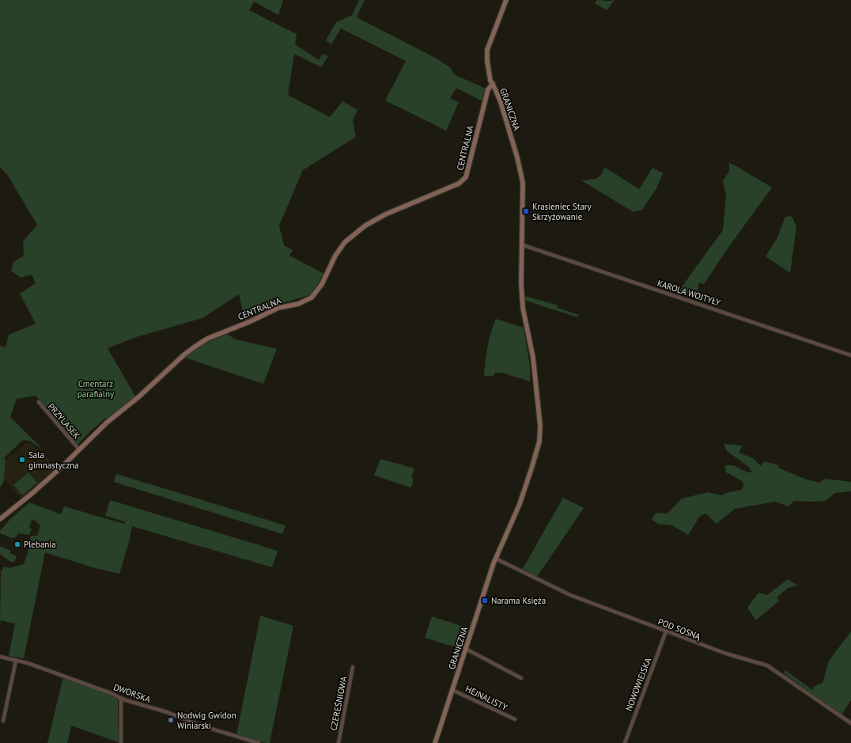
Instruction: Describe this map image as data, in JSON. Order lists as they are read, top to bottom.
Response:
{
  "streets": {
    "street": [
      "GRANICZNA",
      "CENTRALNA",
      "KAROLA WOJTYŁY",
      "PRZYLASEK",
      "POD SOSNĄ",
      "NOWOWIEJSKA",
      "DWORSKA",
      "HEJNALISTY",
      "CZEREŚNIOWA"
    ]
  },
  "crossings": [
    ["GRANICZNA", "CENTRALNA"],
    ["GRANICZNA", "KAROLA WOJTYŁY"],
    ["GRANICZNA", "POD SOSNĄ"],
    ["GRANICZNA", "HEJNALISTY"],
    ["CENTRALNA", "PRZYLASEK"],
    ["POD SOSNĄ", "NOWOWIEJSKA"]
  ],
  "parks": ["Cmentarz parafialny"],
  "places": {
    "transit": ["Krasieniec Stary Skrzyżowanie", "Narama Księża"],
    "other": ["Sala gimnastyczna", "Plebania", "Nodwig Gwidon Winiarski"]
  }
}
